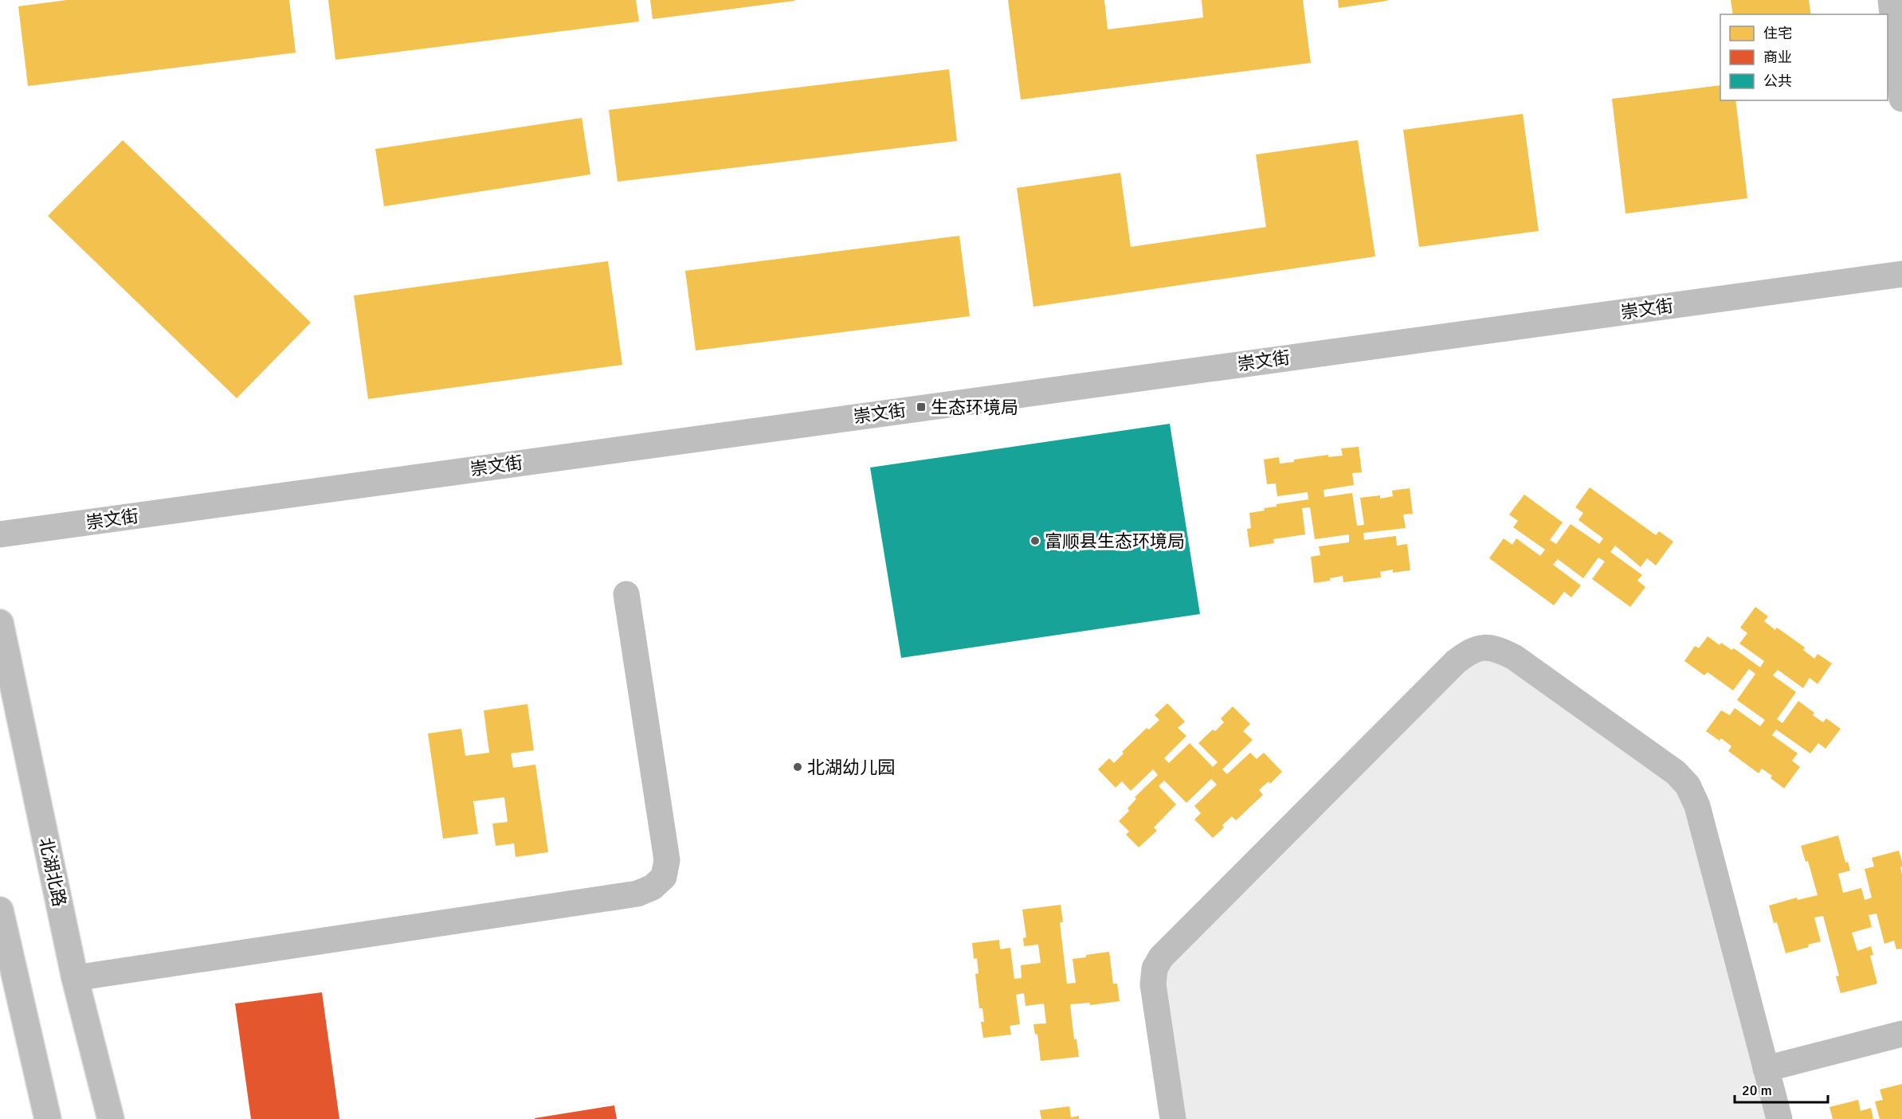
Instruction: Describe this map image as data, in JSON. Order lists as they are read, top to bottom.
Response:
{
  "streets": {
    "street": ["崇文街", "北湖北路"]
  },
  "places": {
    "transit": ["生态环境局"],
    "other": ["富顺县生态环境局", "北湖幼儿园"]
  },
  "legend": ["住宅", "商业", "公共"],
  "scale_bar": "20 m"
}
